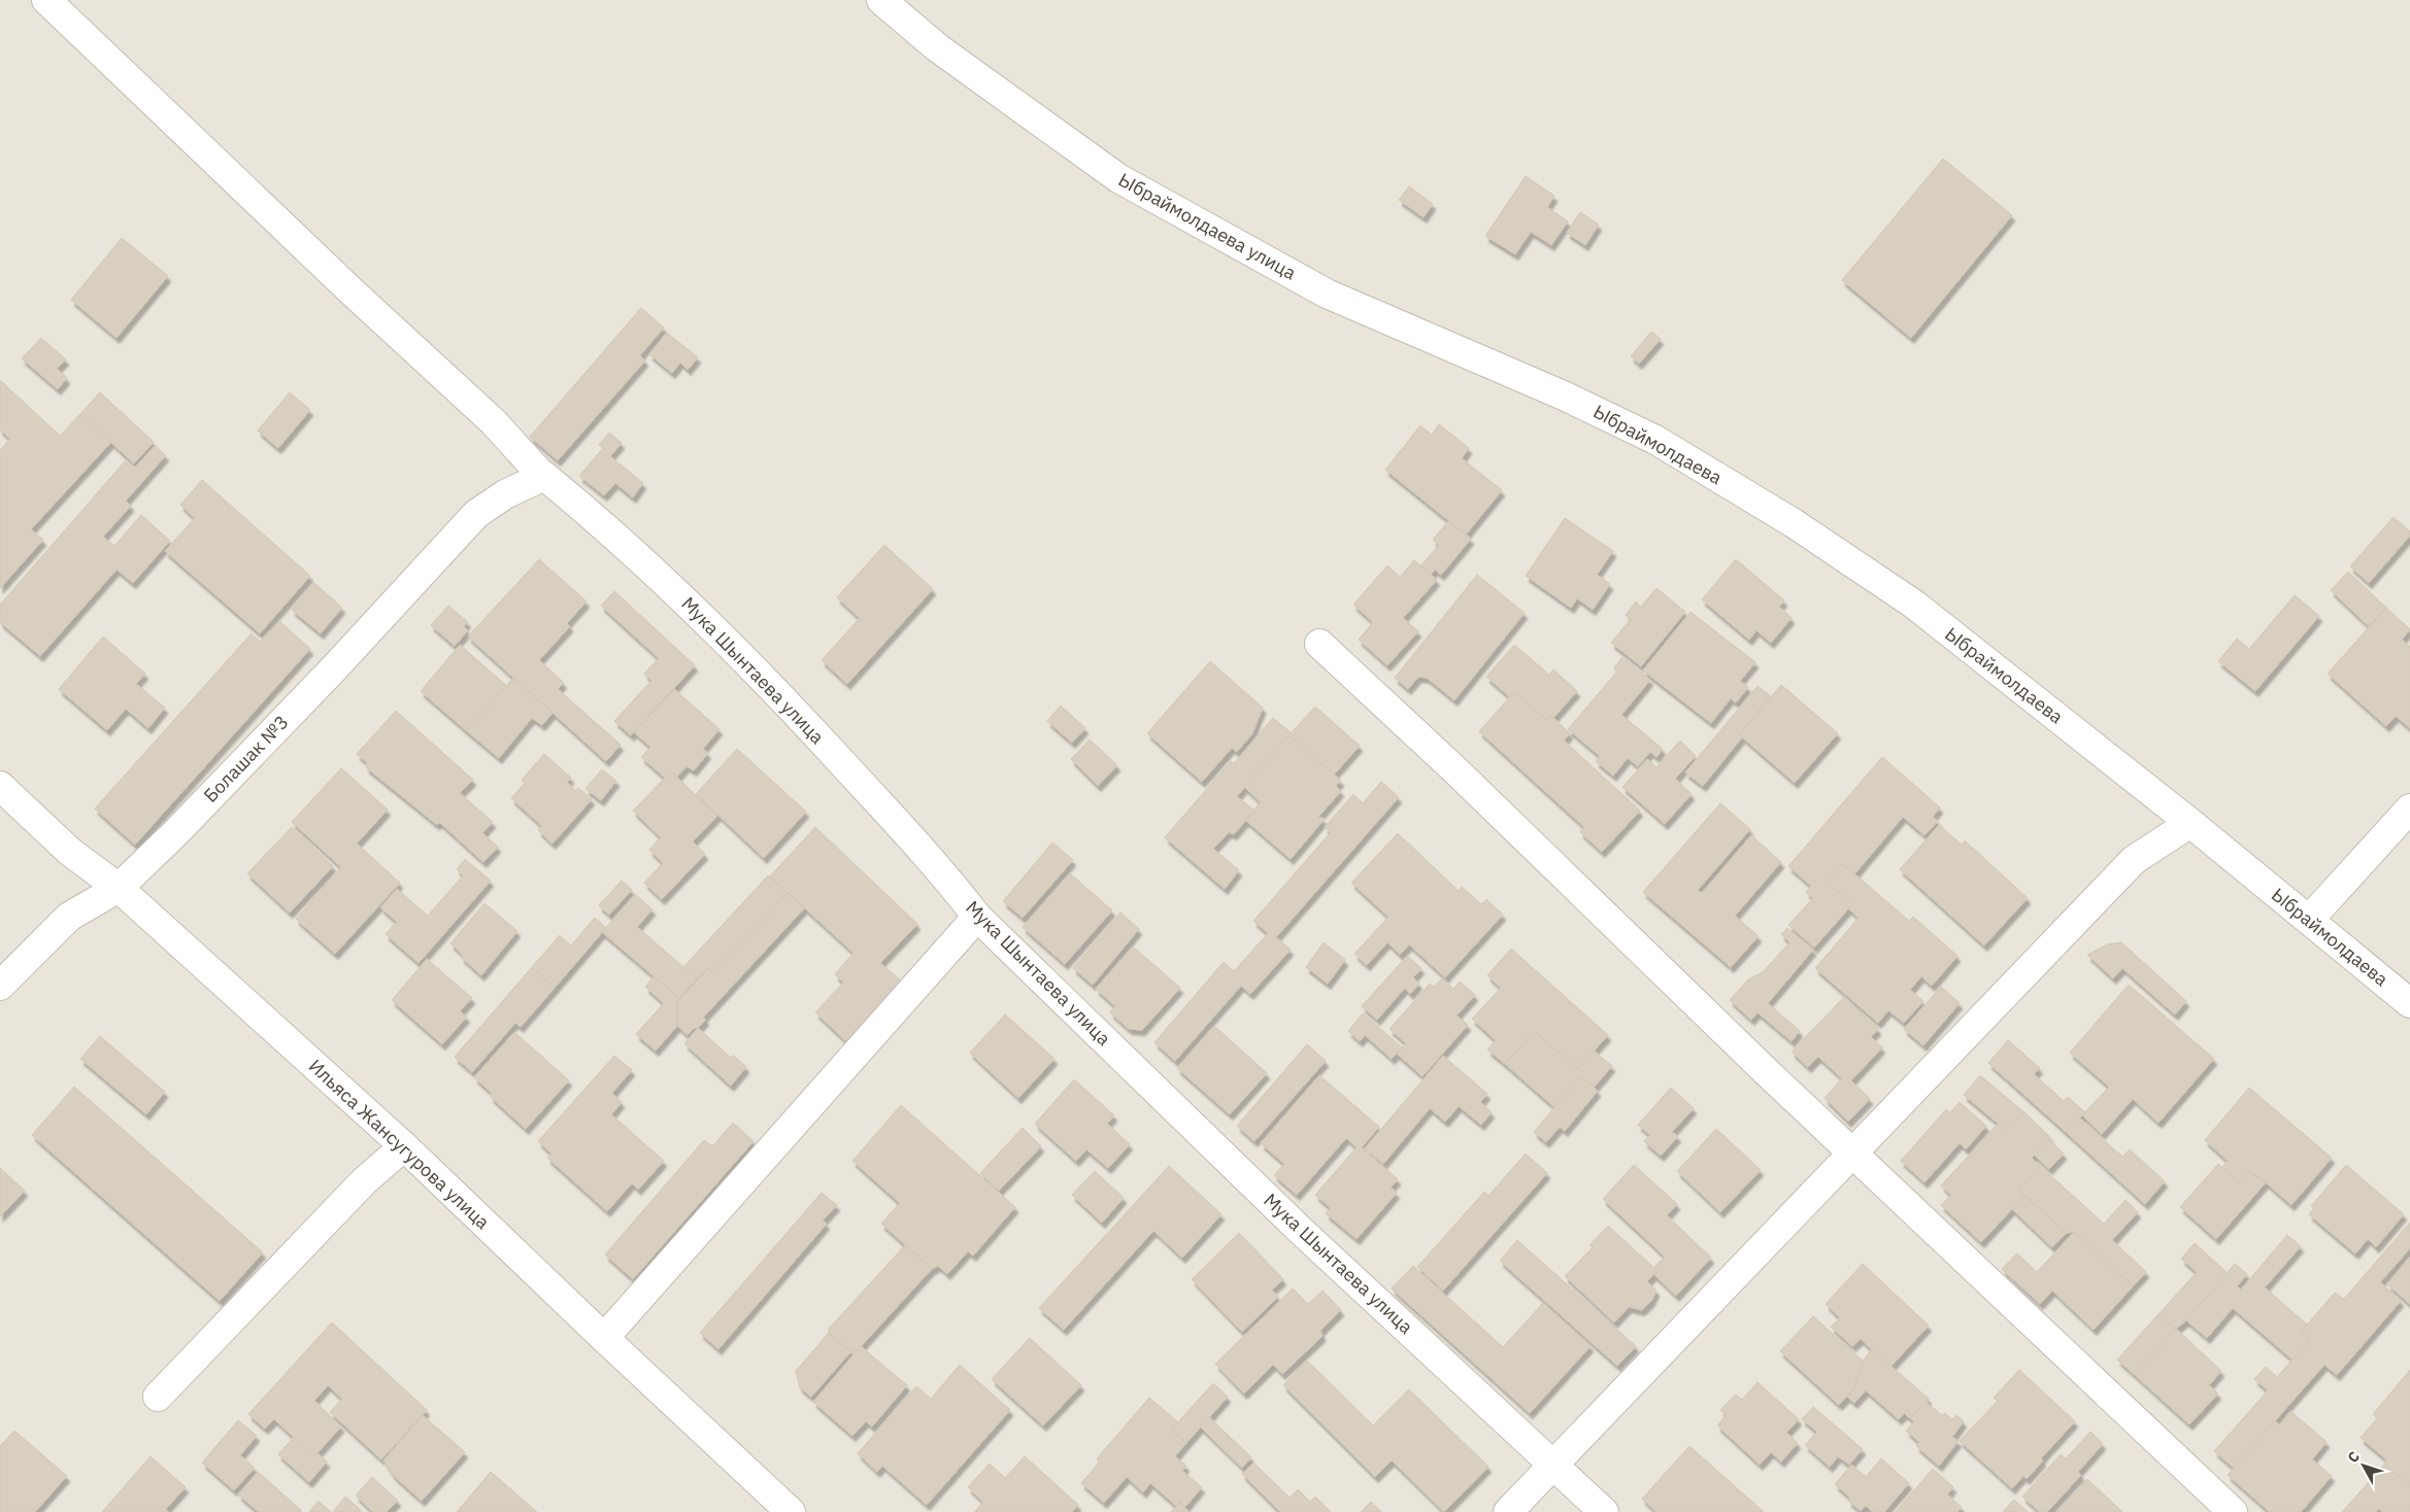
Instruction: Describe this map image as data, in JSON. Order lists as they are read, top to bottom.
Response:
{
  "streets": {
    "street": [
      "Ыбраймолдаева улица",
      "Ыбраймолдаева",
      "Мука Шынтаева улица",
      "Болашак №3",
      "Ильяса Жансугурова улица"
    ]
  },
  "crossings": [
    ["Ыбраймолдаева улица", "Ыбраймолдаева"],
    ["Мука Шынтаева улица", "Болашак №3"],
    ["Болашак №3", "Ильяса Жансугурова улица"]
  ],
  "north": "top left"
}
